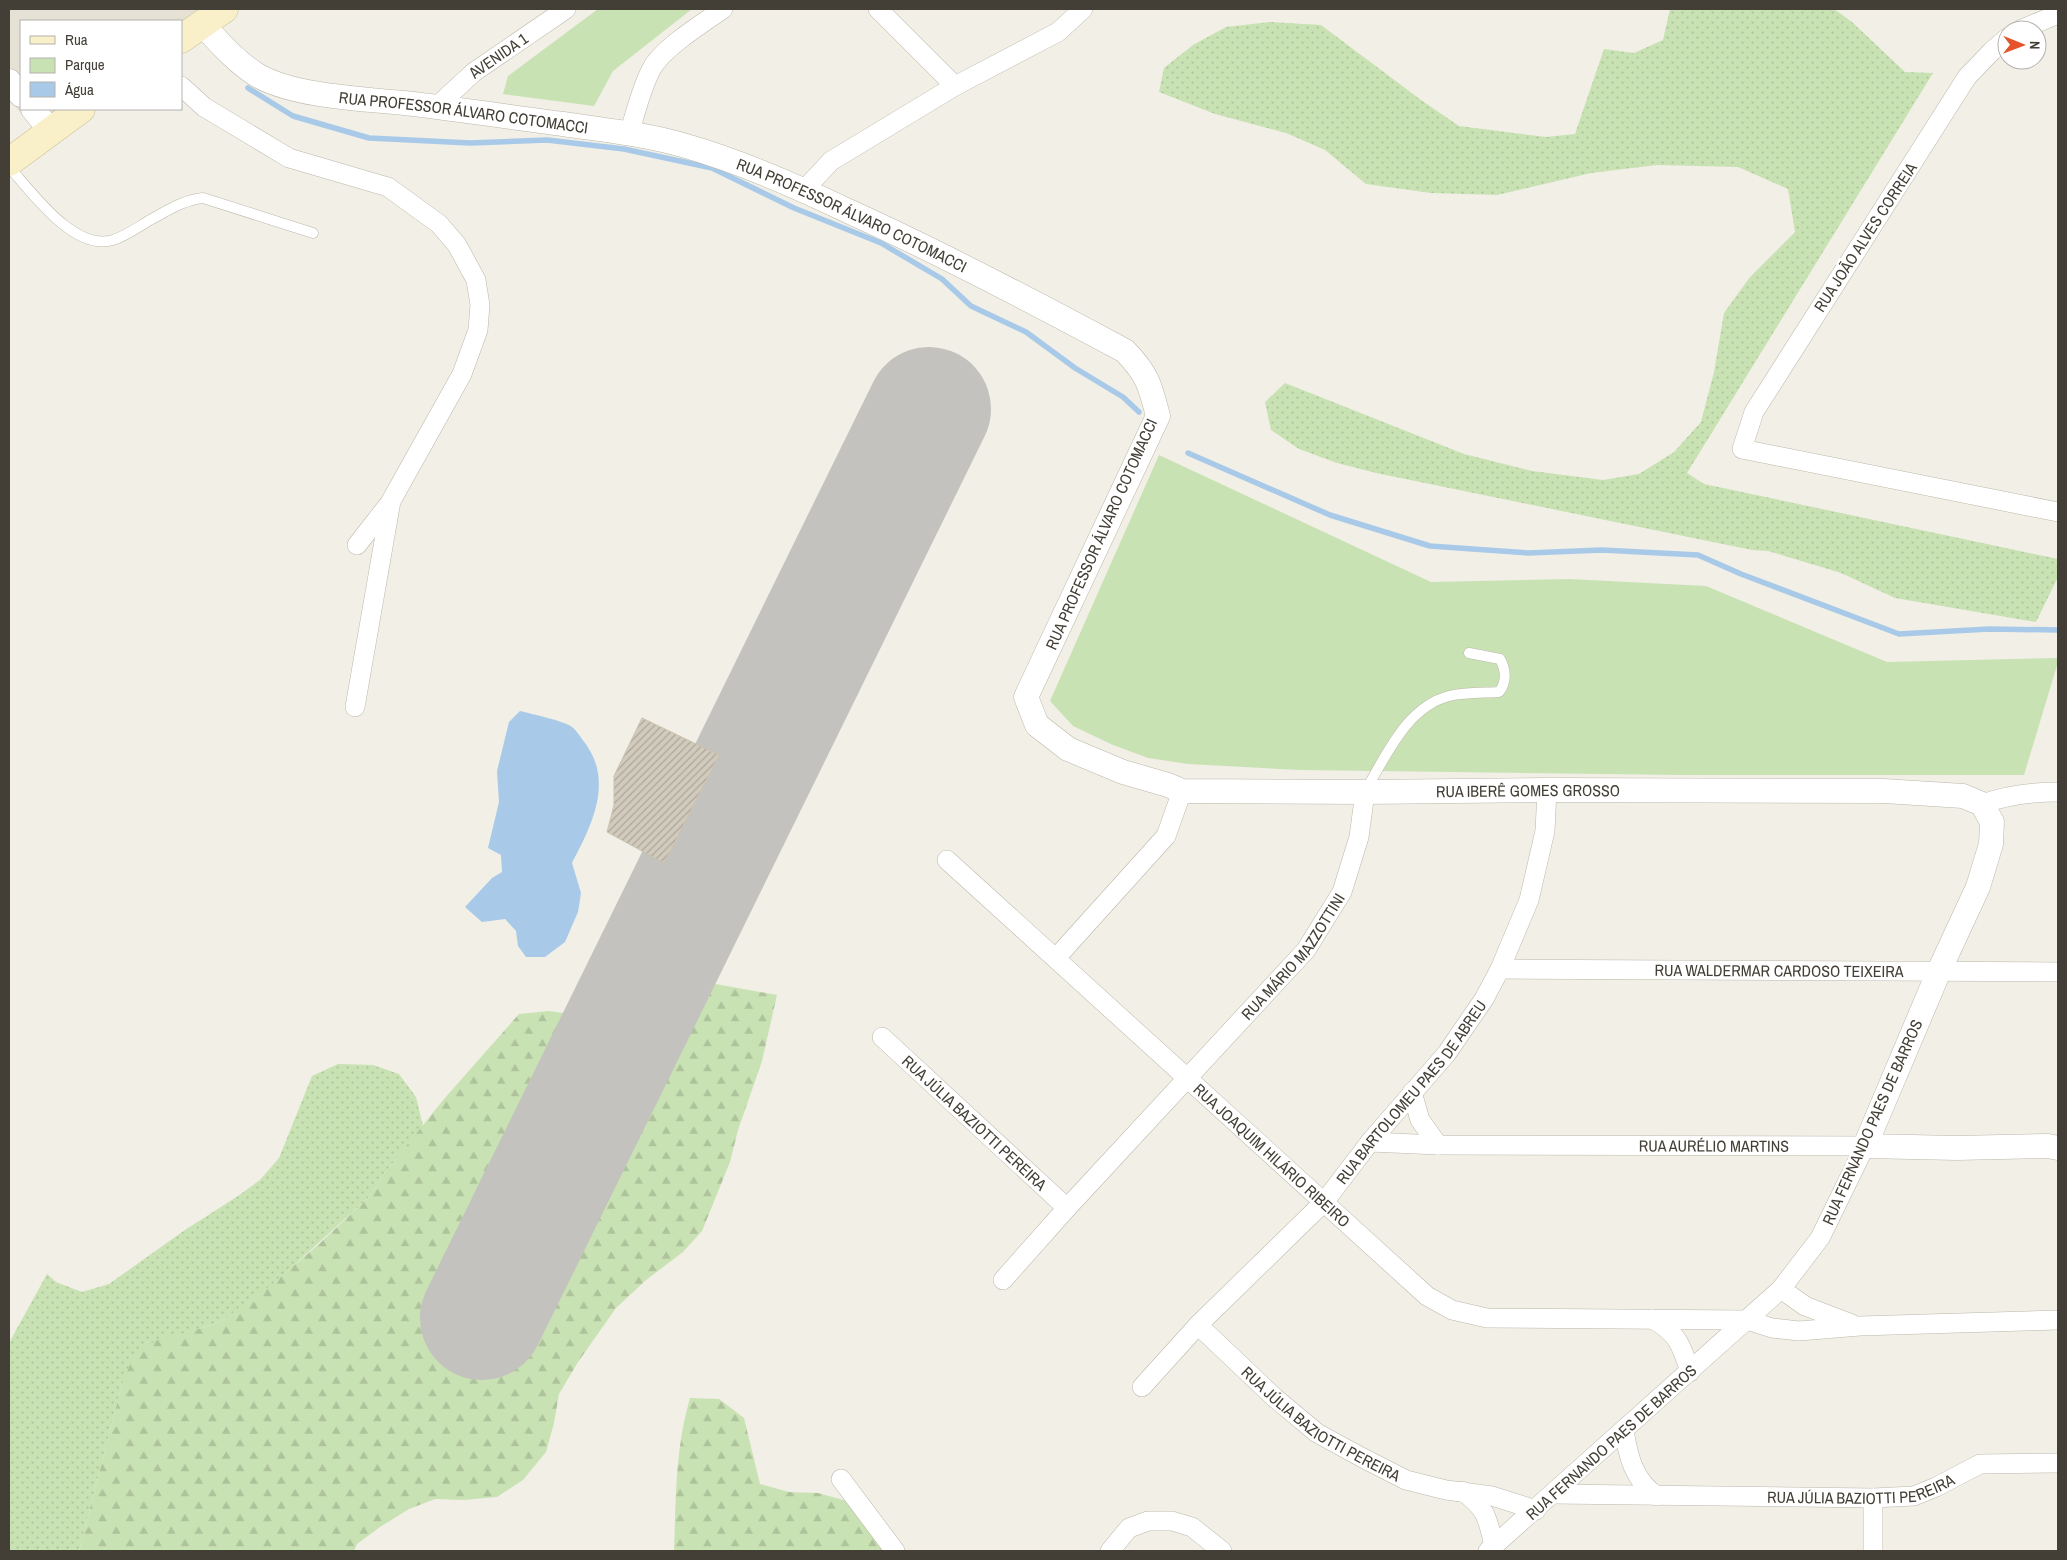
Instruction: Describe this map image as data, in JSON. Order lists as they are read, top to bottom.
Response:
{
  "streets": {
    "street": [
      "AVENIDA 1",
      "RUA PROFESSOR ÁLVARO COTOMACCI",
      "RUA JOÃO ALVES CORREIA",
      "RUA IBERÊ GOMES GROSSO",
      "RUA MÁRIO MAZZOTTINI",
      "RUA WALDERMAR CARDOSO TEIXEIRA",
      "RUA BARTOLOMEU PAES DE ABREU",
      "RUA FERNANDO PAES DE BARROS",
      "RUA JÚLIA BAZIOTTI PEREIRA",
      "RUA AURÉLIO MARTINS",
      "RUA JOAQUIM HILÁRIO RIBEIRO"
    ]
  },
  "crossings": [
    ["AVENIDA 1", "RUA PROFESSOR ÁLVARO COTOMACCI"],
    ["RUA PROFESSOR ÁLVARO COTOMACCI", "RUA IBERÊ GOMES GROSSO"],
    ["RUA IBERÊ GOMES GROSSO", "RUA MÁRIO MAZZOTTINI"],
    ["RUA IBERÊ GOMES GROSSO", "RUA BARTOLOMEU PAES DE ABREU"],
    ["RUA IBERÊ GOMES GROSSO", "RUA FERNANDO PAES DE BARROS"],
    ["RUA MÁRIO MAZZOTTINI", "RUA JÚLIA BAZIOTTI PEREIRA"],
    ["RUA MÁRIO MAZZOTTINI", "RUA JOAQUIM HILÁRIO RIBEIRO"],
    ["RUA WALDERMAR CARDOSO TEIXEIRA", "RUA BARTOLOMEU PAES DE ABREU"],
    ["RUA WALDERMAR CARDOSO TEIXEIRA", "RUA FERNANDO PAES DE BARROS"],
    ["RUA BARTOLOMEU PAES DE ABREU", "RUA JÚLIA BAZIOTTI PEREIRA"],
    ["RUA BARTOLOMEU PAES DE ABREU", "RUA AURÉLIO MARTINS"],
    ["RUA BARTOLOMEU PAES DE ABREU", "RUA JOAQUIM HILÁRIO RIBEIRO"],
    ["RUA FERNANDO PAES DE BARROS", "RUA JÚLIA BAZIOTTI PEREIRA"],
    ["RUA FERNANDO PAES DE BARROS", "RUA AURÉLIO MARTINS"],
    ["RUA FERNANDO PAES DE BARROS", "RUA JOAQUIM HILÁRIO RIBEIRO"]
  ],
  "legend": ["Rua", "Parque", "Água"],
  "north": "right"
}
